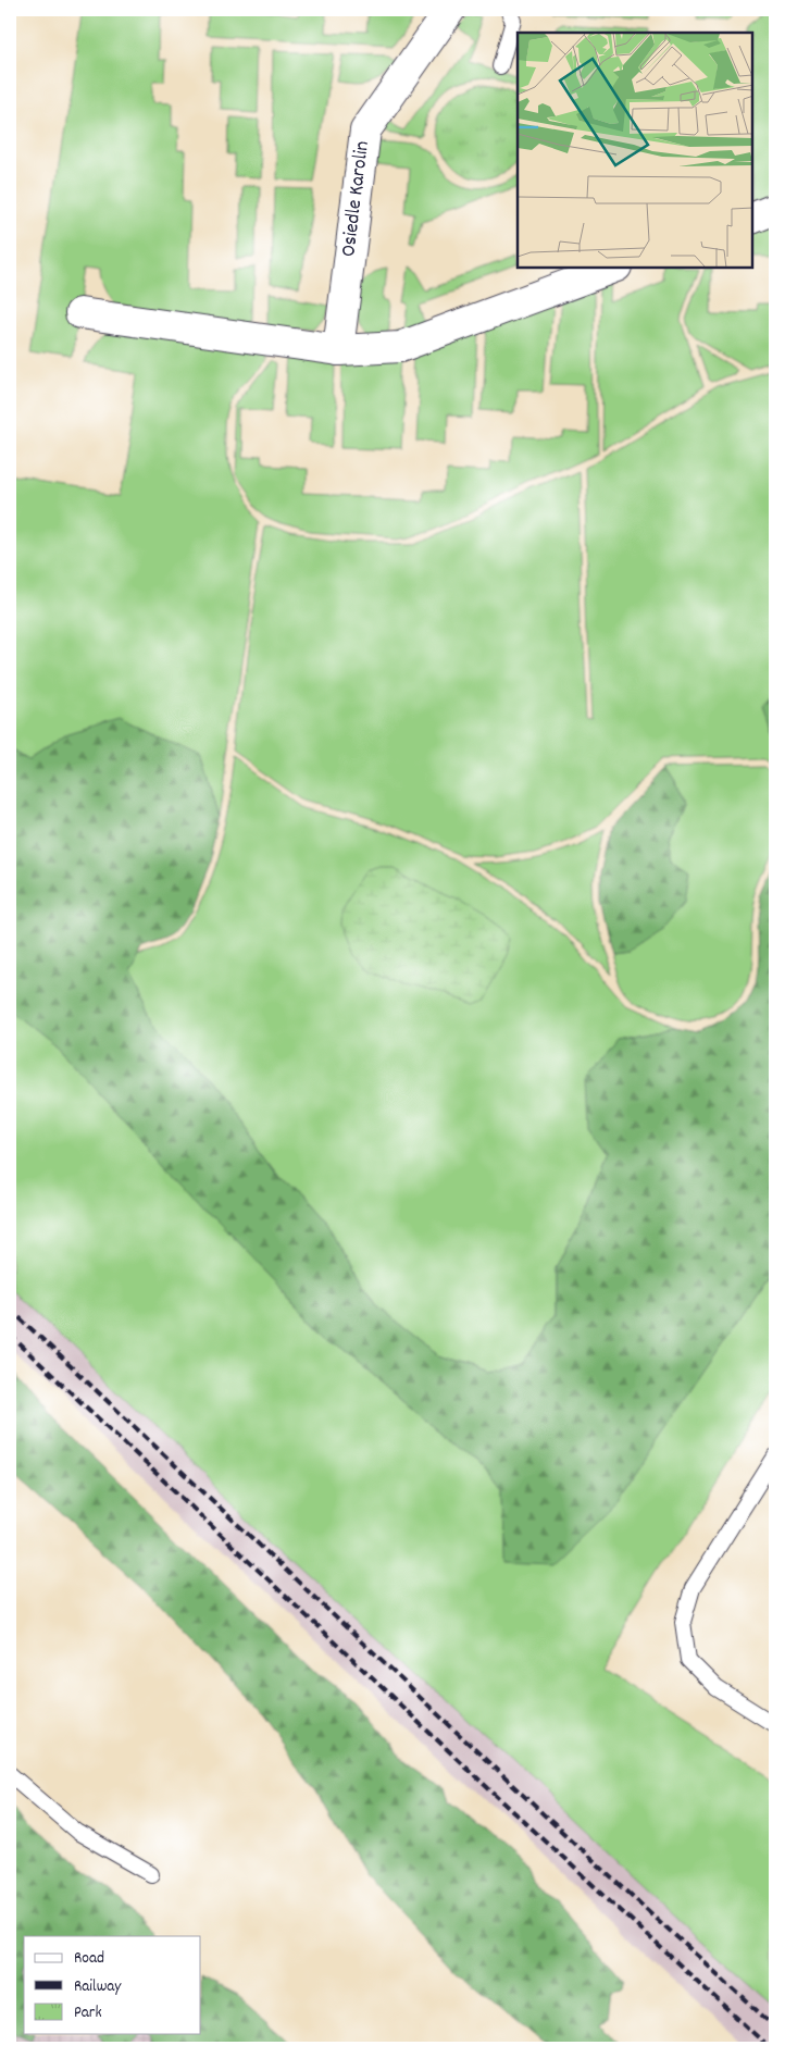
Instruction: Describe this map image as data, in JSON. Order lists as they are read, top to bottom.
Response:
{
  "streets": {
    "street": ["Osiedle Karolin"]
  },
  "legend": ["Road", "Railway", "Park"]
}
